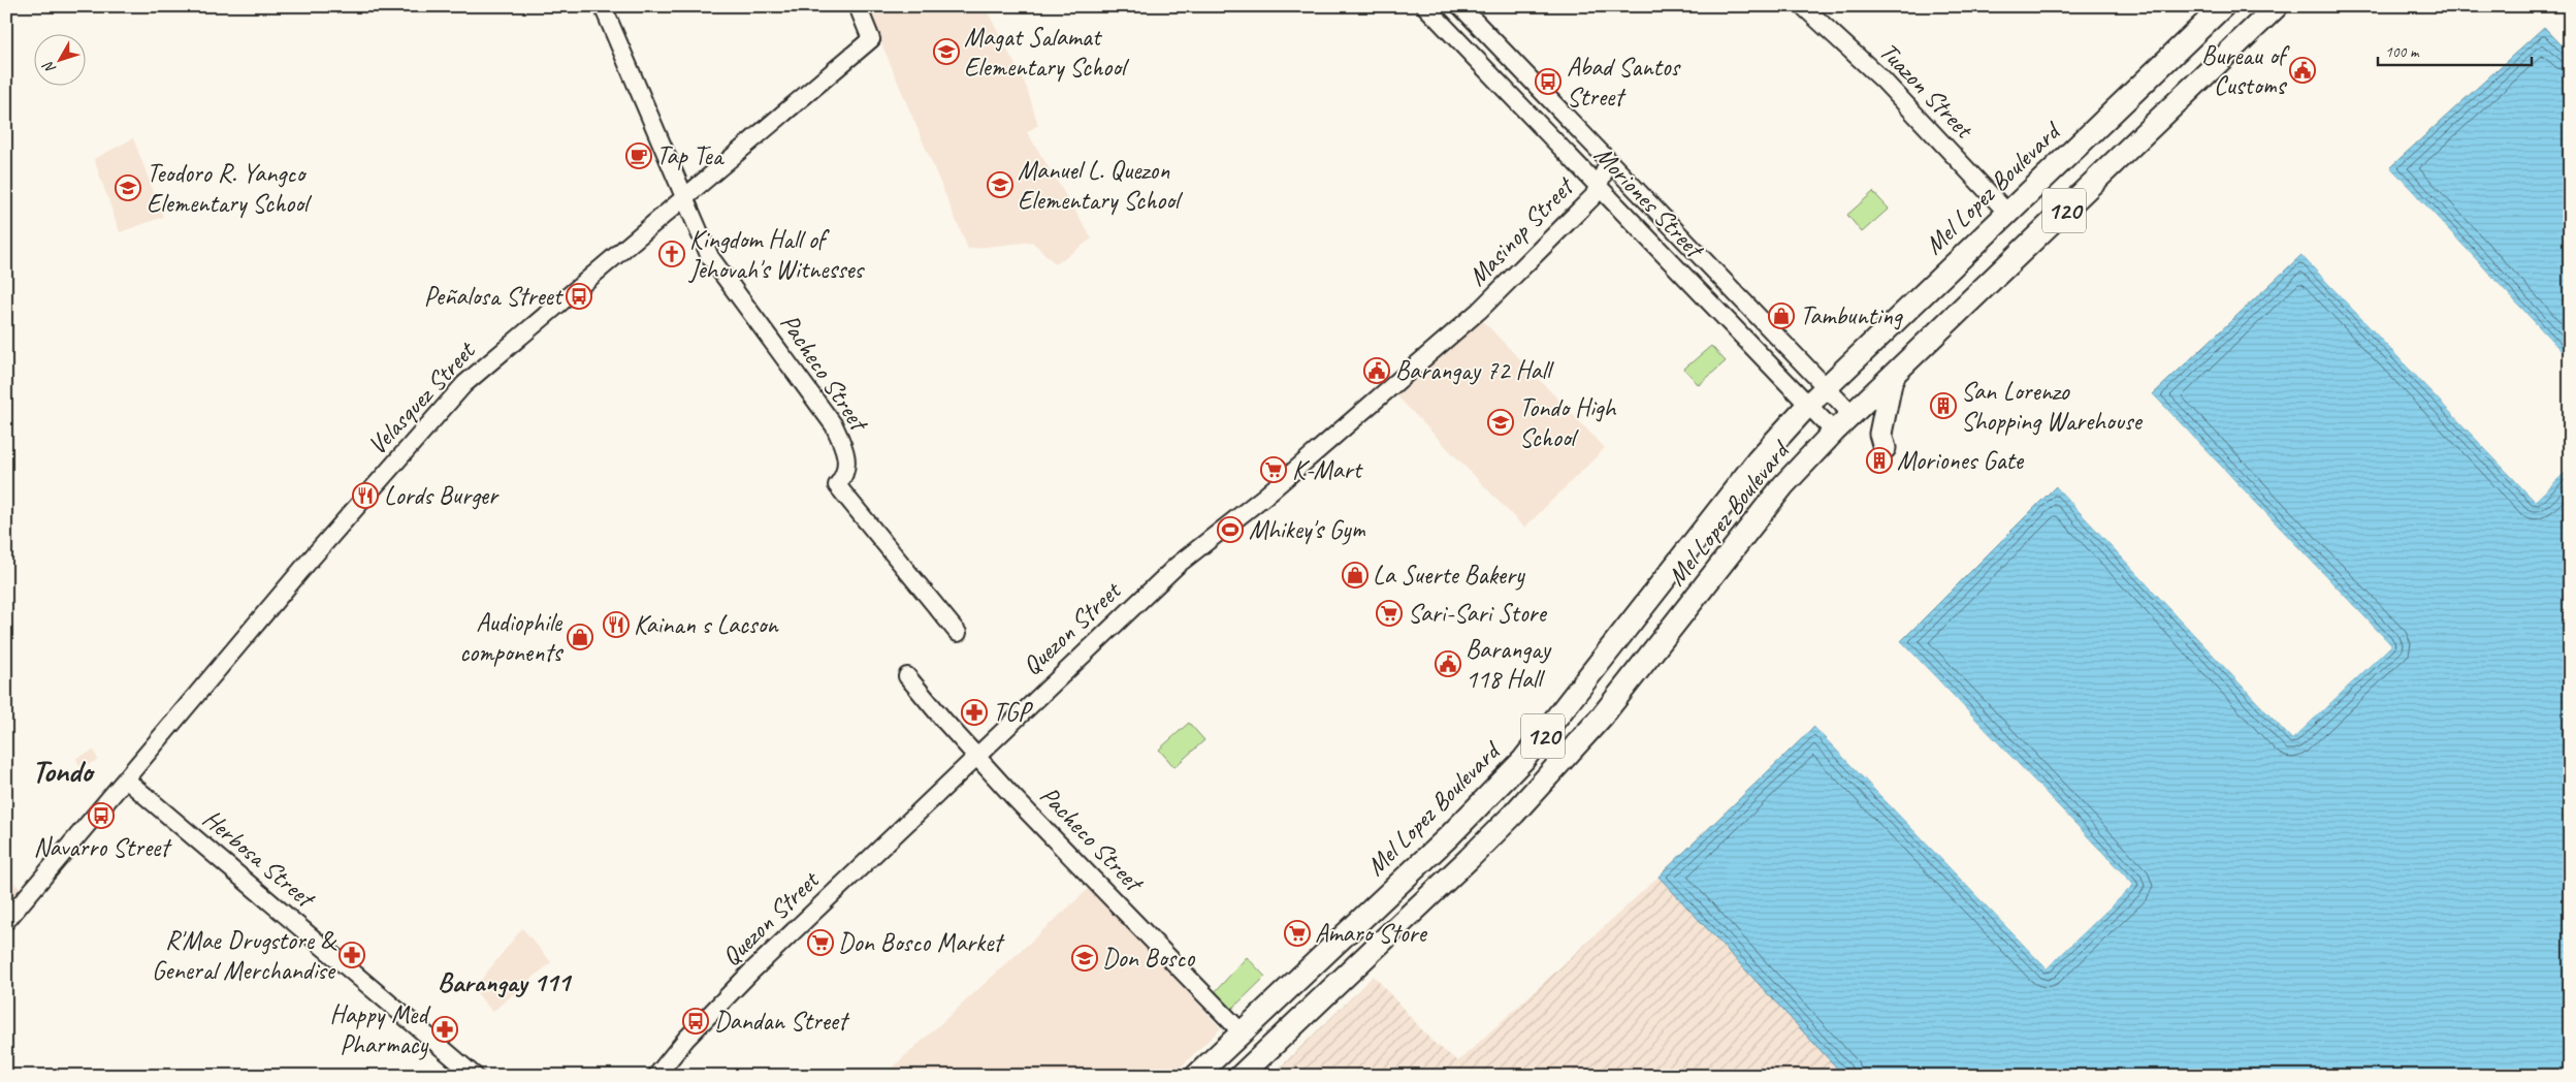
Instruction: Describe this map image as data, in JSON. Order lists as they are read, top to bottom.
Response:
{
  "streets": {
    "highway": ["Mel Lopez Boulevard", "120"],
    "street": [
      "Tuazon Street",
      "Moriones Street",
      "Masinop Street",
      "Pacheco Street",
      "Velasquez Street",
      "Quezon Street",
      "Herbosa Street"
    ]
  },
  "crossings": [
    ["Tuazon Street", "Mel Lopez Boulevard"],
    ["Mel Lopez Boulevard", "Moriones Street"],
    ["Mel Lopez Boulevard", "Pacheco Street"],
    ["Moriones Street", "Masinop Street"],
    ["Masinop Street", "Quezon Street"],
    ["Pacheco Street", "Velasquez Street"],
    ["Pacheco Street", "Quezon Street"],
    ["Velasquez Street", "Herbosa Street"]
  ],
  "districts": ["Tondo", "Barangay 111"],
  "places": {
    "school or university": [
      "Magat Salamat Elementary School",
      "Manuel L. Quezon Elementary School",
      "Teodoro R. Yangco Elementary School",
      "Tondo High School",
      "Don Bosco"
    ],
    "public building": ["Bureau of Customs", "Barangay 72 Hall", "Barangay 118 Hall"],
    "bus stop": [
      "Abad Santos Street",
      "Peñalosa Street",
      "Navarro Street",
      "Dandan Street"
    ],
    "cafe": ["Tap Tea"],
    "church": ["Kingdom Hall of Jehovah's Witnesses"],
    "shop": ["Tambunting", "La Suerte Bakery", "Audiophile components"],
    "building": ["San Lorenzo Shopping Warehouse", "Moriones Gate"],
    "supermarket": [
      "K-Mart",
      "Sari-Sari Store",
      "Amaro Store",
      "Don Bosco Market"
    ],
    "restaurant": ["Lords Burger", "Kainan s Lacson"],
    "sports": ["Mhikey's Gym"],
    "pharmacy": ["TGP", "R'Mae Drugstore & General Merchandise", "Happy Med Pharmacy"]
  },
  "scale_bar": "100 m",
  "north": "bottom left"
}
